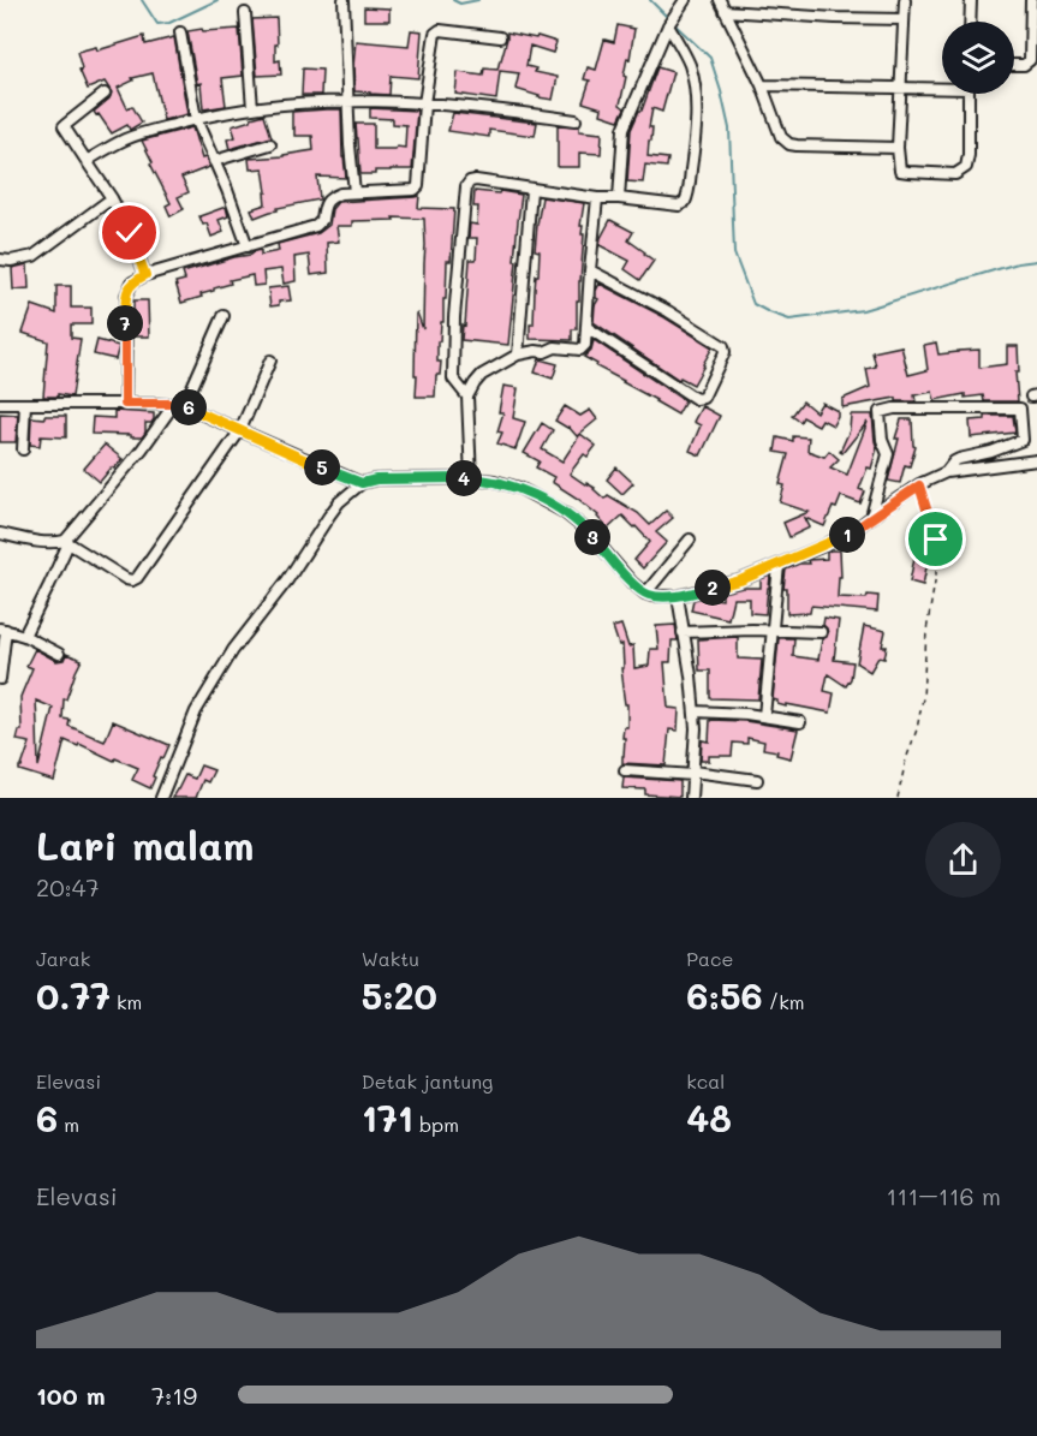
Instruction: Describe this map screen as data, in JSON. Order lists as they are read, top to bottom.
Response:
{
  "page": {
    "pins": [
      "7",
      "6",
      "5",
      "4",
      "1",
      "3",
      "2"
    ],
    "heading": ["Lari malam", "20:47"],
    "stats": [
      ["Jarak", "0.77 km"],
      ["Waktu", "5:20"],
      ["Pace", "6:56 /km"],
      ["Elevasi", "6 m"],
      ["Detak jantung", "171 bpm"],
      ["kcal", "48"]
    ],
    "chart": ["Elevasi", "111–116 m"],
    "list": [
      {
        "name": "100 m",
        "note": "7:19"
      }
    ]
  }
}
